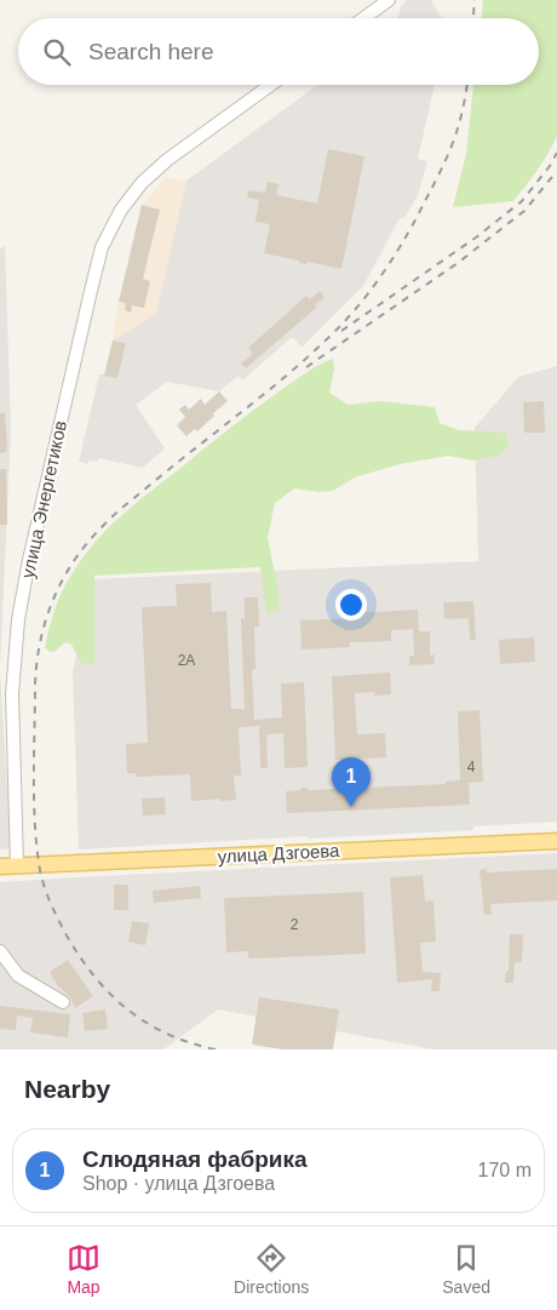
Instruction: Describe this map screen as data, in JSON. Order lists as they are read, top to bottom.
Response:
{
  "streets": {
    "main road": ["улица Дзгоева"],
    "street": ["улица Энергетиков"]
  },
  "crossings": [
    ["улица Энергетиков", "улица Дзгоева"]
  ],
  "house_numbers": ["2А", "4", "2"],
  "page": {
    "search": "Search here",
    "pins": "1",
    "heading": "Nearby",
    "list": [
      {
        "mark": "1",
        "name": "Слюдяная фабрика",
        "note": "Shop · улица Дзгоева",
        "value": "170 m"
      }
    ],
    "nav": ["Map", "Directions", "Saved"]
  }
}
